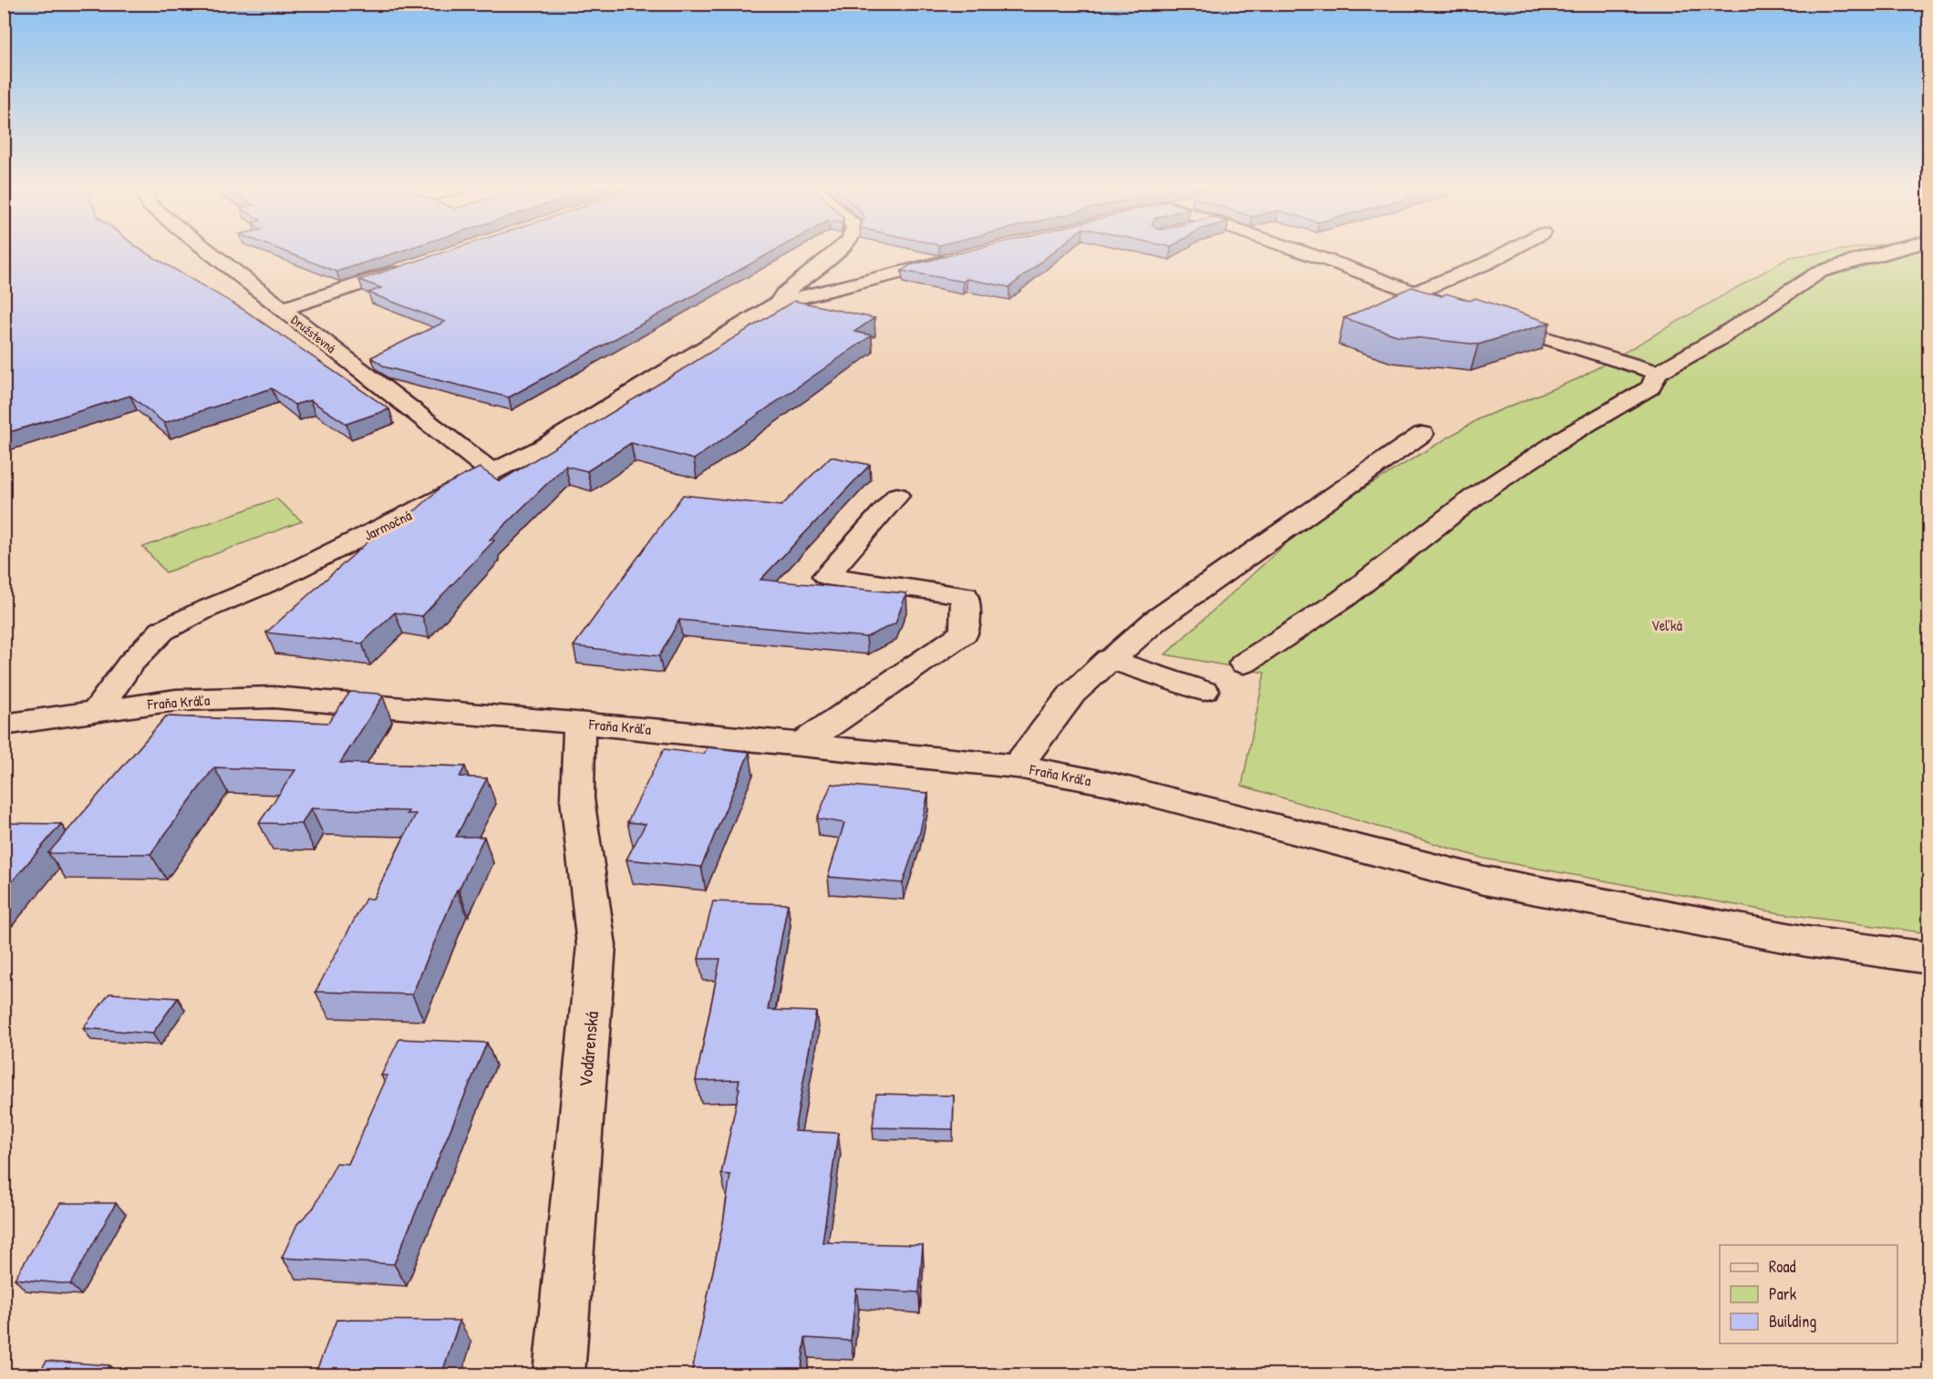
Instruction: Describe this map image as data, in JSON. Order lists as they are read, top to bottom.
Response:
{
  "streets": {
    "street": [
      "Družstevná",
      "Jarmočná",
      "Fraňa Kráľa",
      "Vodárenská"
    ]
  },
  "crossings": [
    ["Družstevná", "Jarmočná"],
    ["Jarmočná", "Fraňa Kráľa"],
    ["Fraňa Kráľa", "Vodárenská"]
  ],
  "parks": ["Veľká"],
  "legend": ["Road", "Park", "Building"]
}
